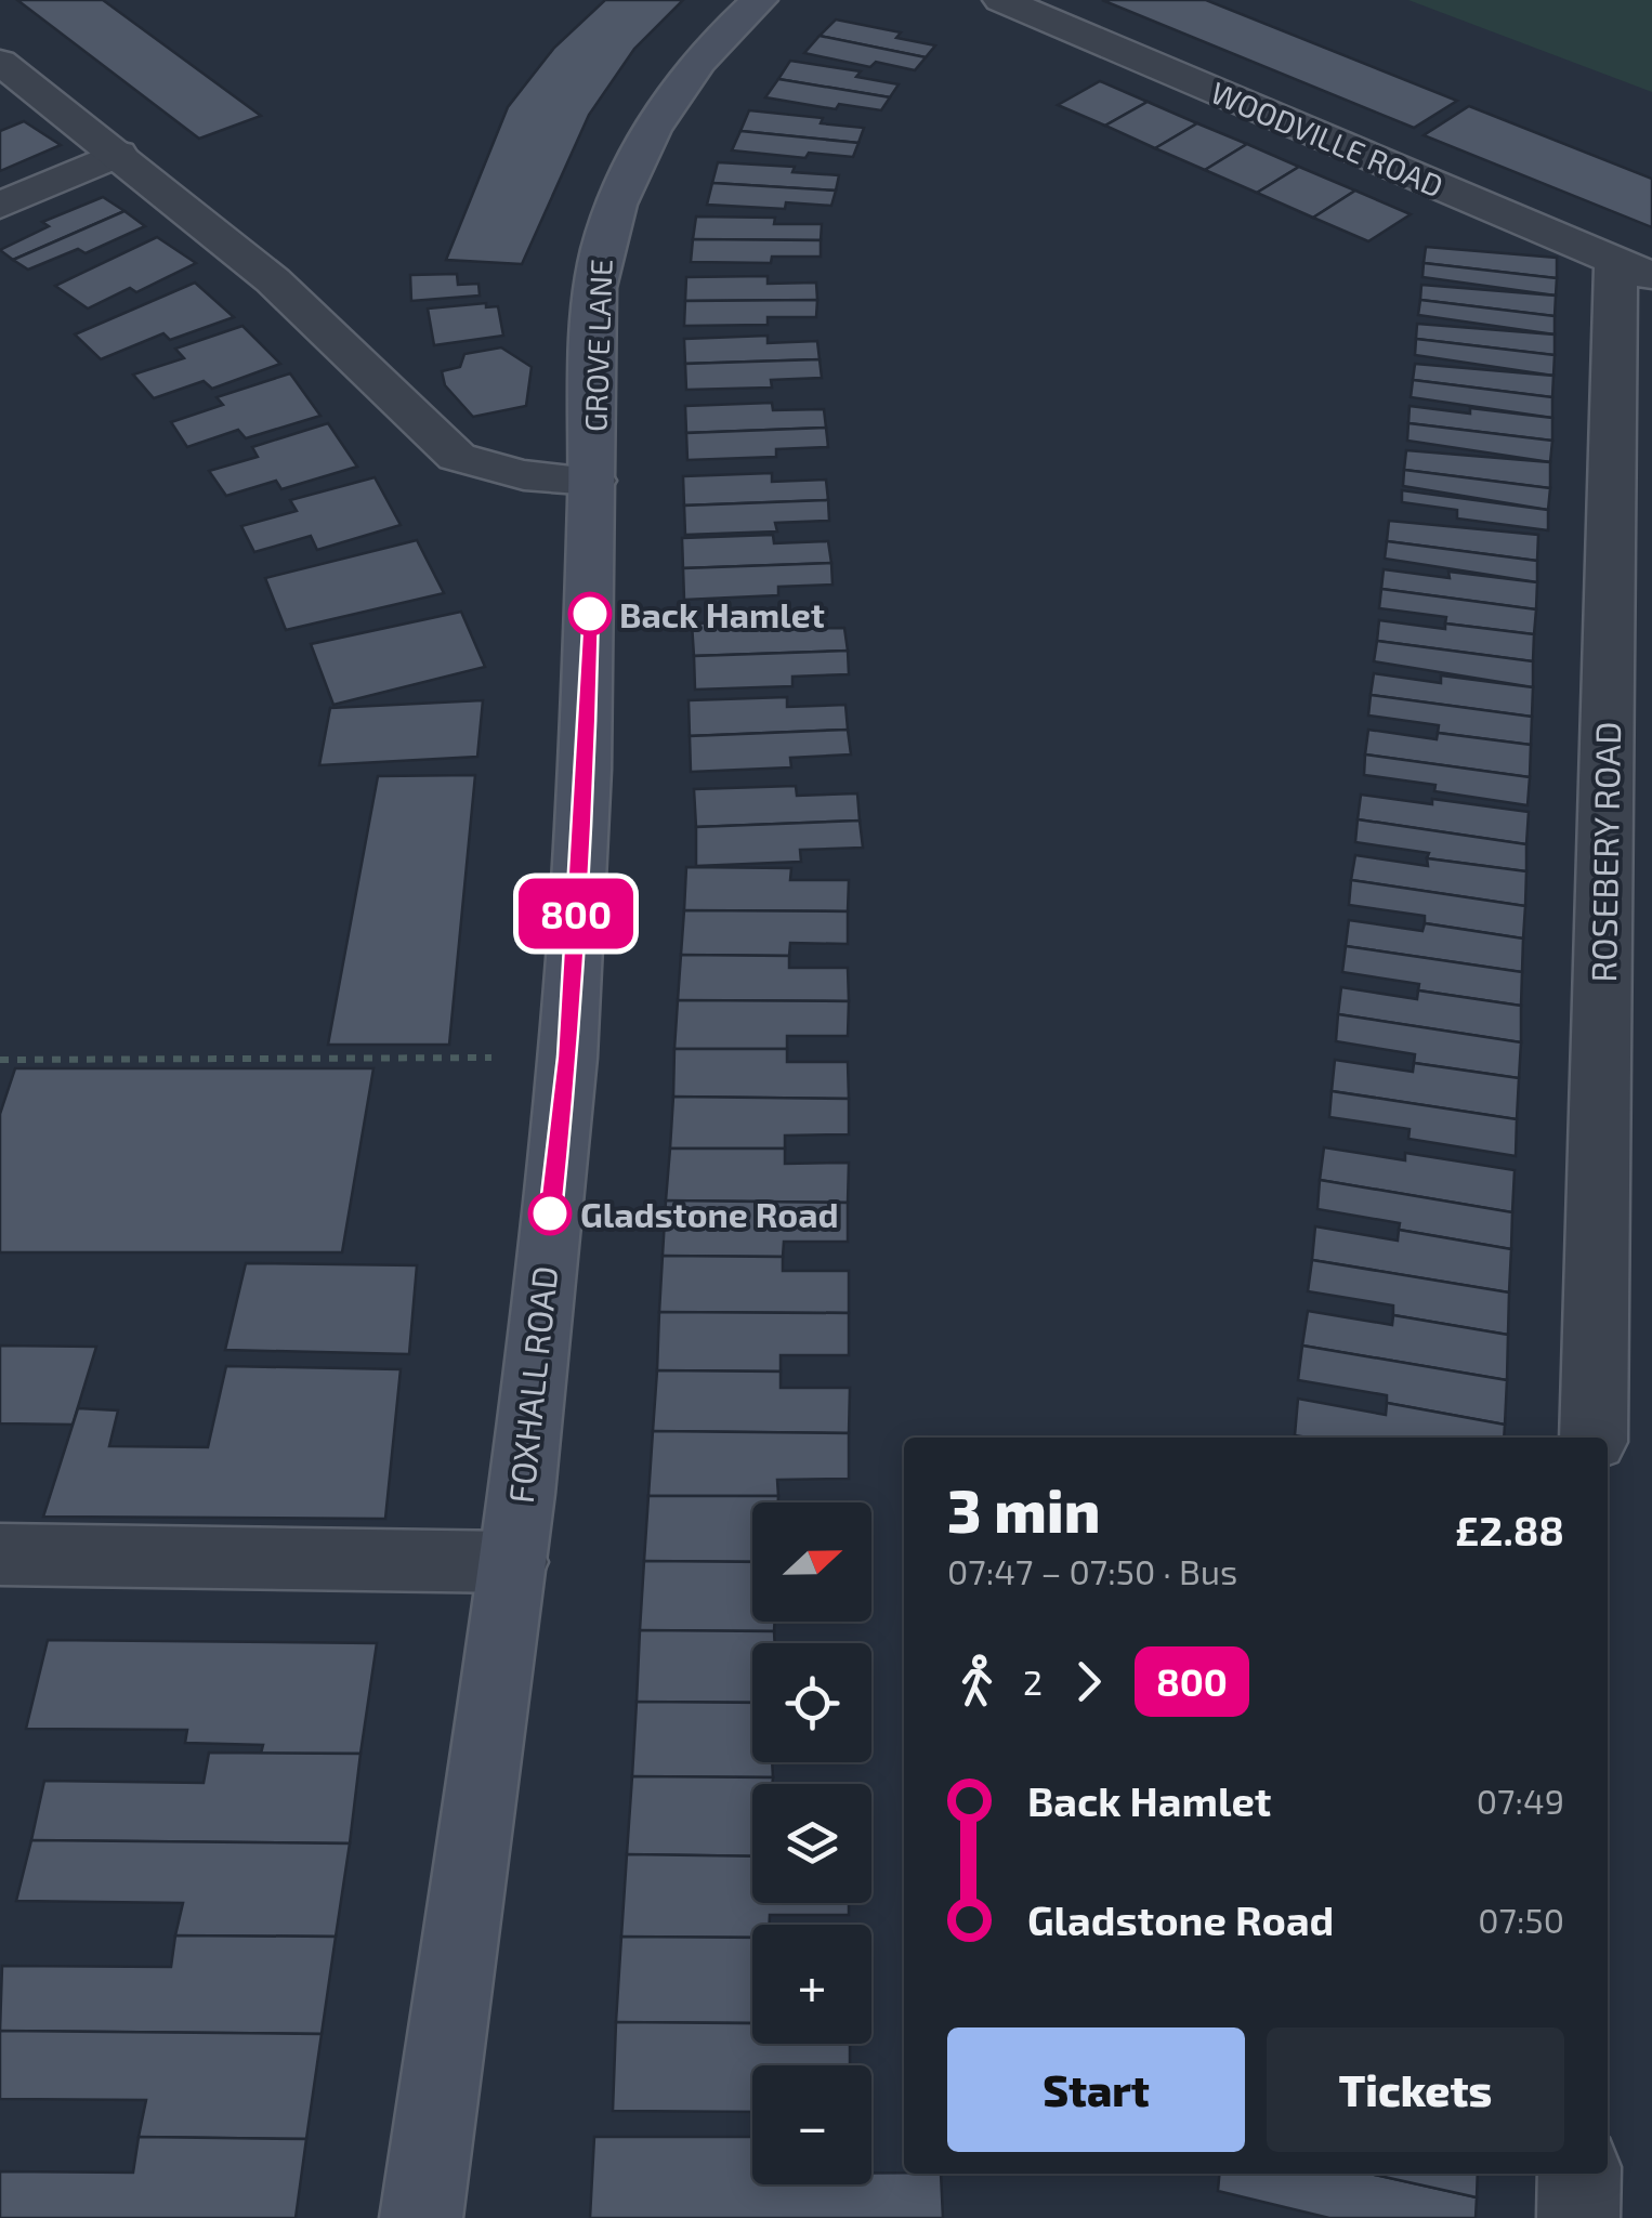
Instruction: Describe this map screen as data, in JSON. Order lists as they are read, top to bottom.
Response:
{
  "streets": {
    "main road": ["GROVE LANE", "FOXHALL ROAD"],
    "street": ["WOODVILLE ROAD", "ROSEBERY ROAD"]
  },
  "crossings": [
    ["WOODVILLE ROAD", "ROSEBERY ROAD"],
    ["GROVE LANE", "FOXHALL ROAD"]
  ],
  "places": ["Back Hamlet", "Gladstone Road"],
  "lines": ["bus line 800"],
  "north": "right",
  "page": {
    "on_map": "800",
    "heading": ["3 min", "07:47 – 07:50 · Bus", "£2.88"],
    "map_buttons": ["+", "−"],
    "legs": ["2", "800"],
    "list": [
      {
        "name": "Back Hamlet",
        "value": "07:49"
      },
      {
        "name": "Gladstone Road",
        "value": "07:50"
      }
    ],
    "buttons": ["Start", "Tickets"]
  }
}
